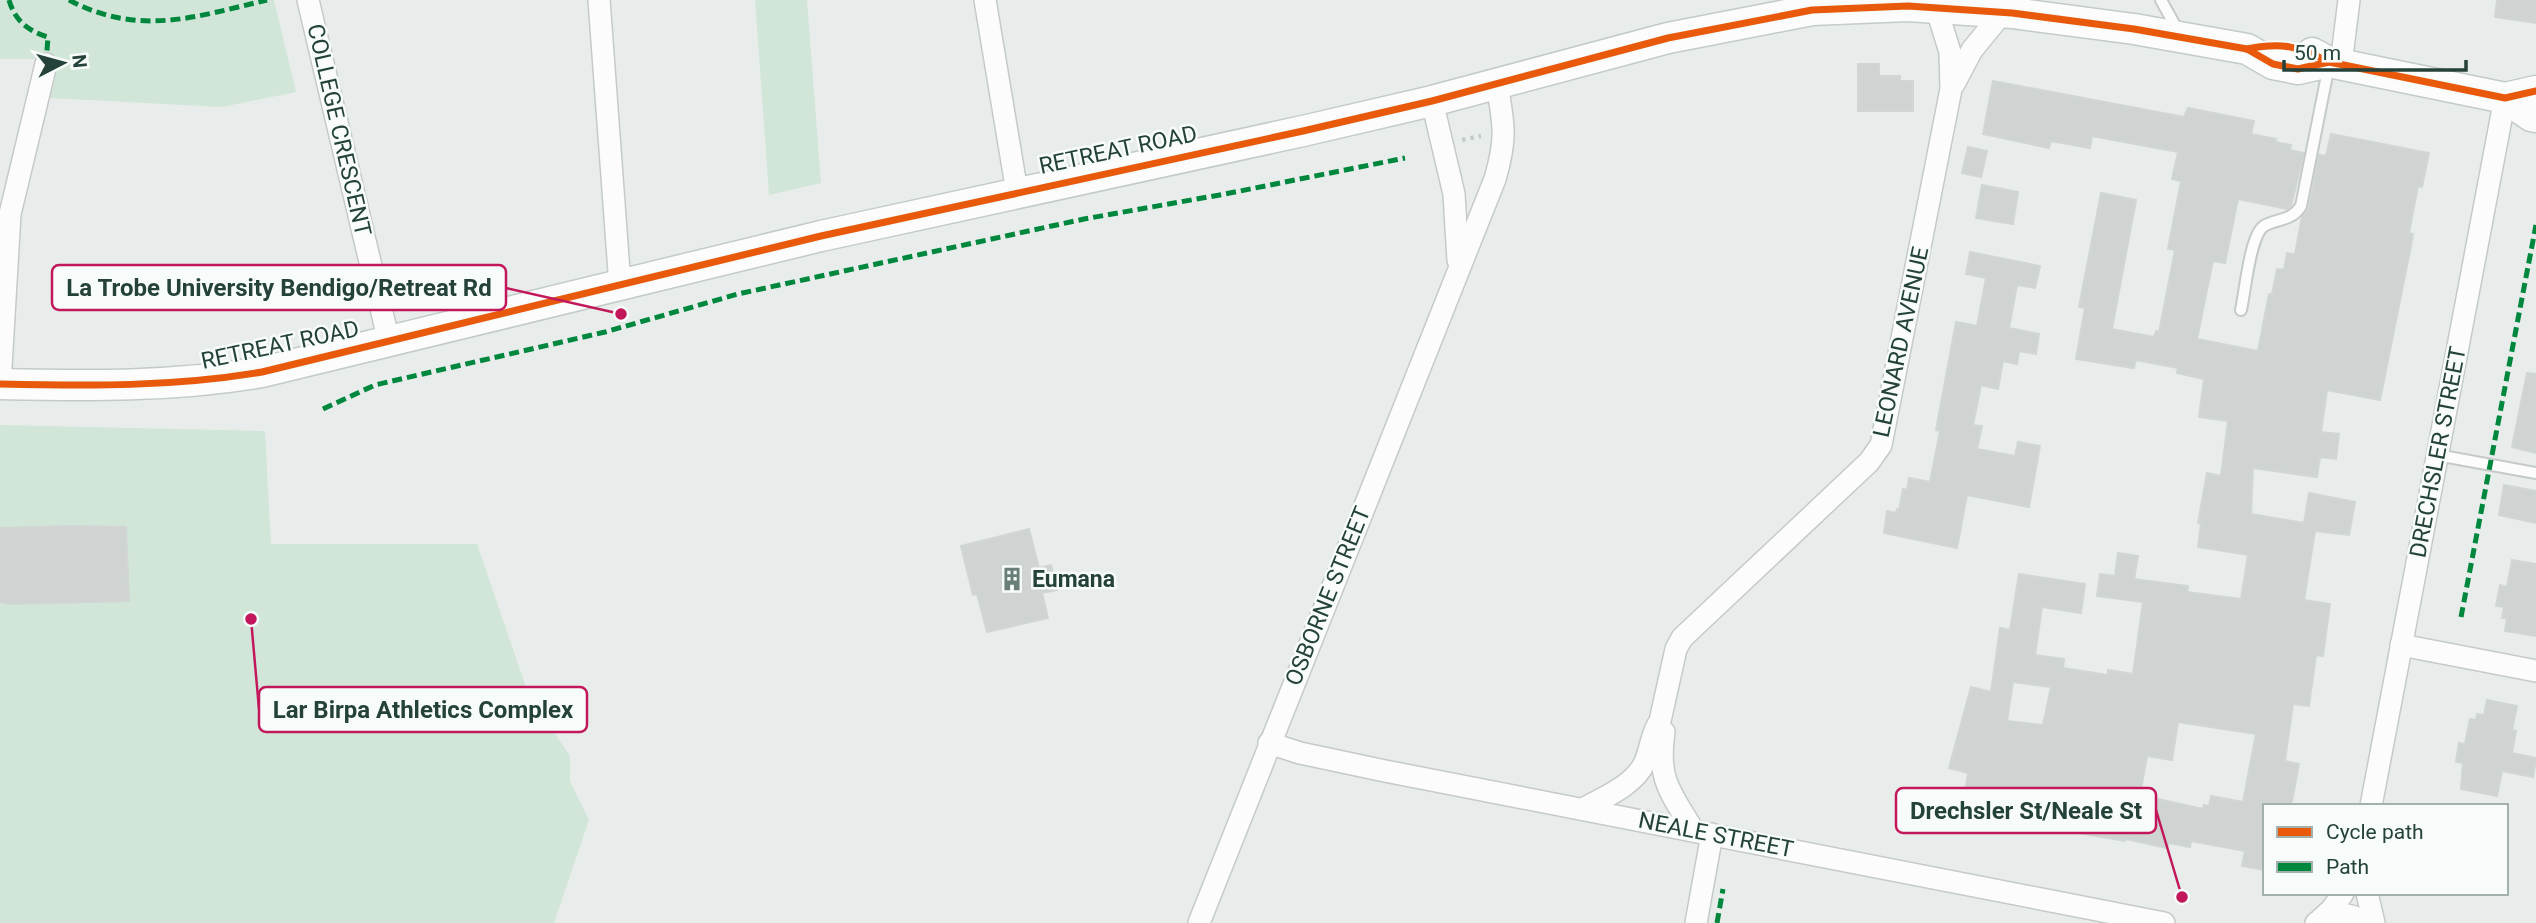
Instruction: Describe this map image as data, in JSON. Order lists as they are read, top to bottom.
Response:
{
  "streets": {
    "street": [
      "COLLEGE CRESCENT",
      "RETREAT ROAD",
      "LEONARD AVENUE",
      "DRECHSLER STREET",
      "OSBORNE STREET",
      "NEALE STREET"
    ]
  },
  "crossings": [
    ["COLLEGE CRESCENT", "RETREAT ROAD"],
    ["RETREAT ROAD", "LEONARD AVENUE"],
    ["RETREAT ROAD", "DRECHSLER STREET"],
    ["RETREAT ROAD", "OSBORNE STREET"],
    ["LEONARD AVENUE", "NEALE STREET"],
    ["OSBORNE STREET", "NEALE STREET"]
  ],
  "places": {
    "other": ["La Trobe University Bendigo/Retreat Rd", "Lar Birpa Athletics Complex", "Drechsler St/Neale St"],
    "building": ["Eumana"]
  },
  "legend": ["Cycle path", "Path"],
  "scale_bar": "50 m",
  "north": "right"
}
